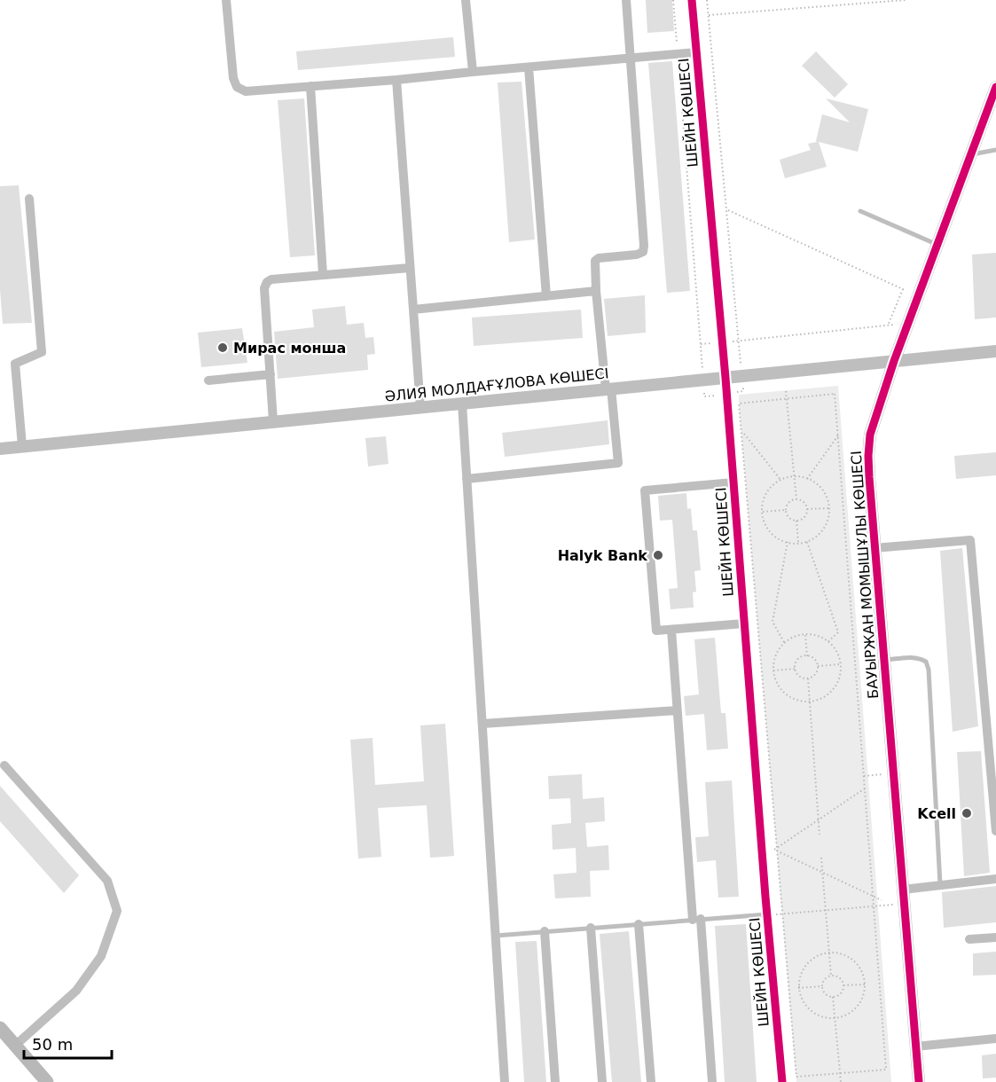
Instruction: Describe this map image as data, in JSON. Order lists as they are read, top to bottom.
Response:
{
  "streets": {
    "street": ["ШЕЙН КӨШЕСІ", "ӘЛИЯ МОЛДАҒҰЛОВА КӨШЕСІ", "БАУЫРЖАН МОМЫШҰЛЫ КӨШЕСІ"]
  },
  "crossings": [
    ["ШЕЙН КӨШЕСІ", "ӘЛИЯ МОЛДАҒҰЛОВА КӨШЕСІ"],
    ["ӘЛИЯ МОЛДАҒҰЛОВА КӨШЕСІ", "БАУЫРЖАН МОМЫШҰЛЫ КӨШЕСІ"]
  ],
  "places": ["Мирас монша", "Halyk Bank", "Kcell"],
  "scale_bar": "50 m"
}
